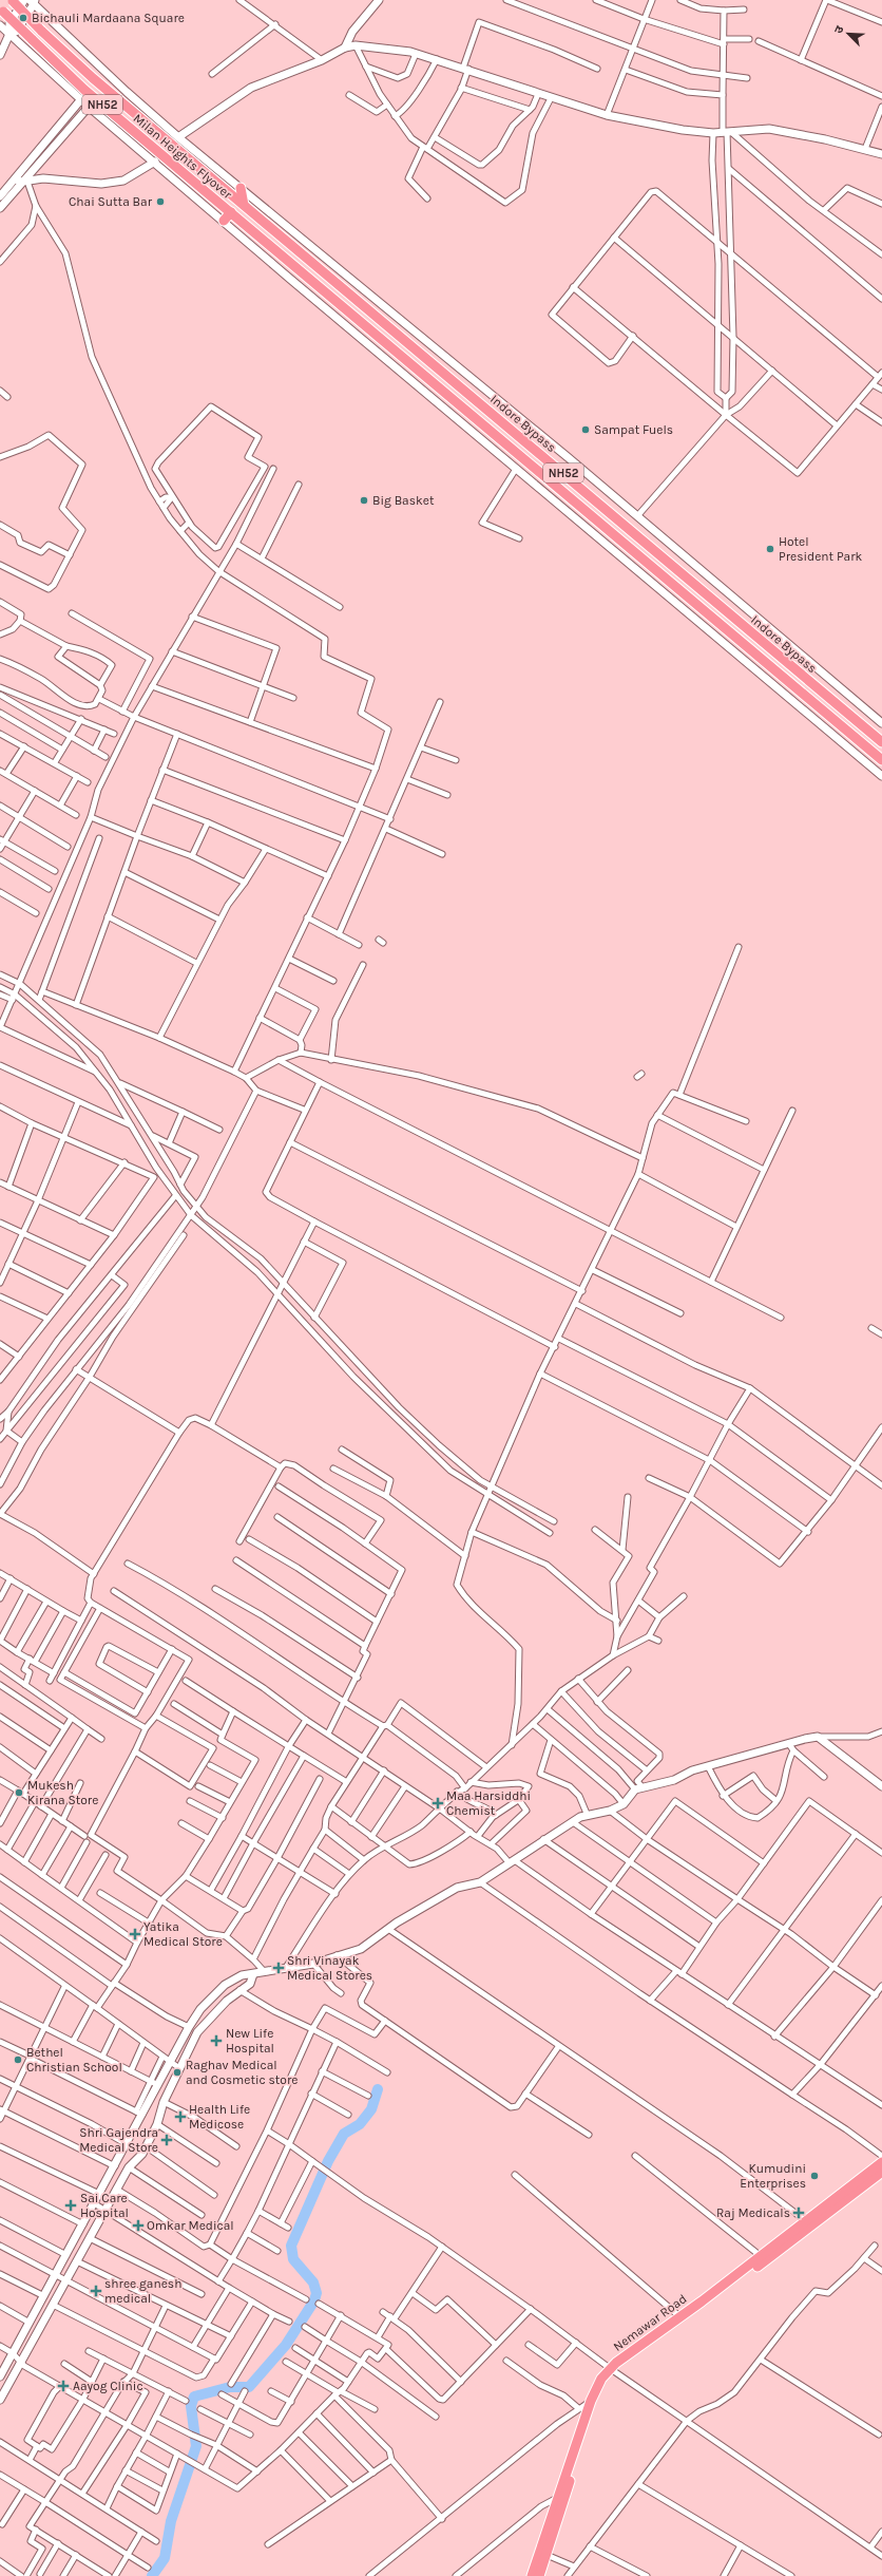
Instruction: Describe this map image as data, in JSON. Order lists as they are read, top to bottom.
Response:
{
  "streets": {
    "highway": [
      "NH52",
      "Milan Heights Flyover",
      "Indore Bypass",
      "Nemawar Road"
    ]
  },
  "crossings": [
    ["Milan Heights Flyover", "Indore Bypass"]
  ],
  "places": {
    "other": [
      "Bichauli Mardaana Square",
      "Chai Sutta Bar",
      "Sampat Fuels",
      "Big Basket",
      "Hotel President Park",
      "Mukesh Kirana Store",
      "Bethel Christian School",
      "Raghav Medical and Cosmetic store",
      "Kumudini Enterprises"
    ],
    "health": [
      "Maa Harsiddhi Chemist",
      "Yatika Medical Store",
      "Shri Vinayak Medical Stores",
      "New Life Hospital",
      "Health Life Medicose",
      "Shri Gajendra Medical Store",
      "Sai Care Hospital",
      "Raj Medicals",
      "Omkar Medical",
      "shree ganesh medical",
      "Aayog Clinic"
    ]
  },
  "north": "top left"
}
